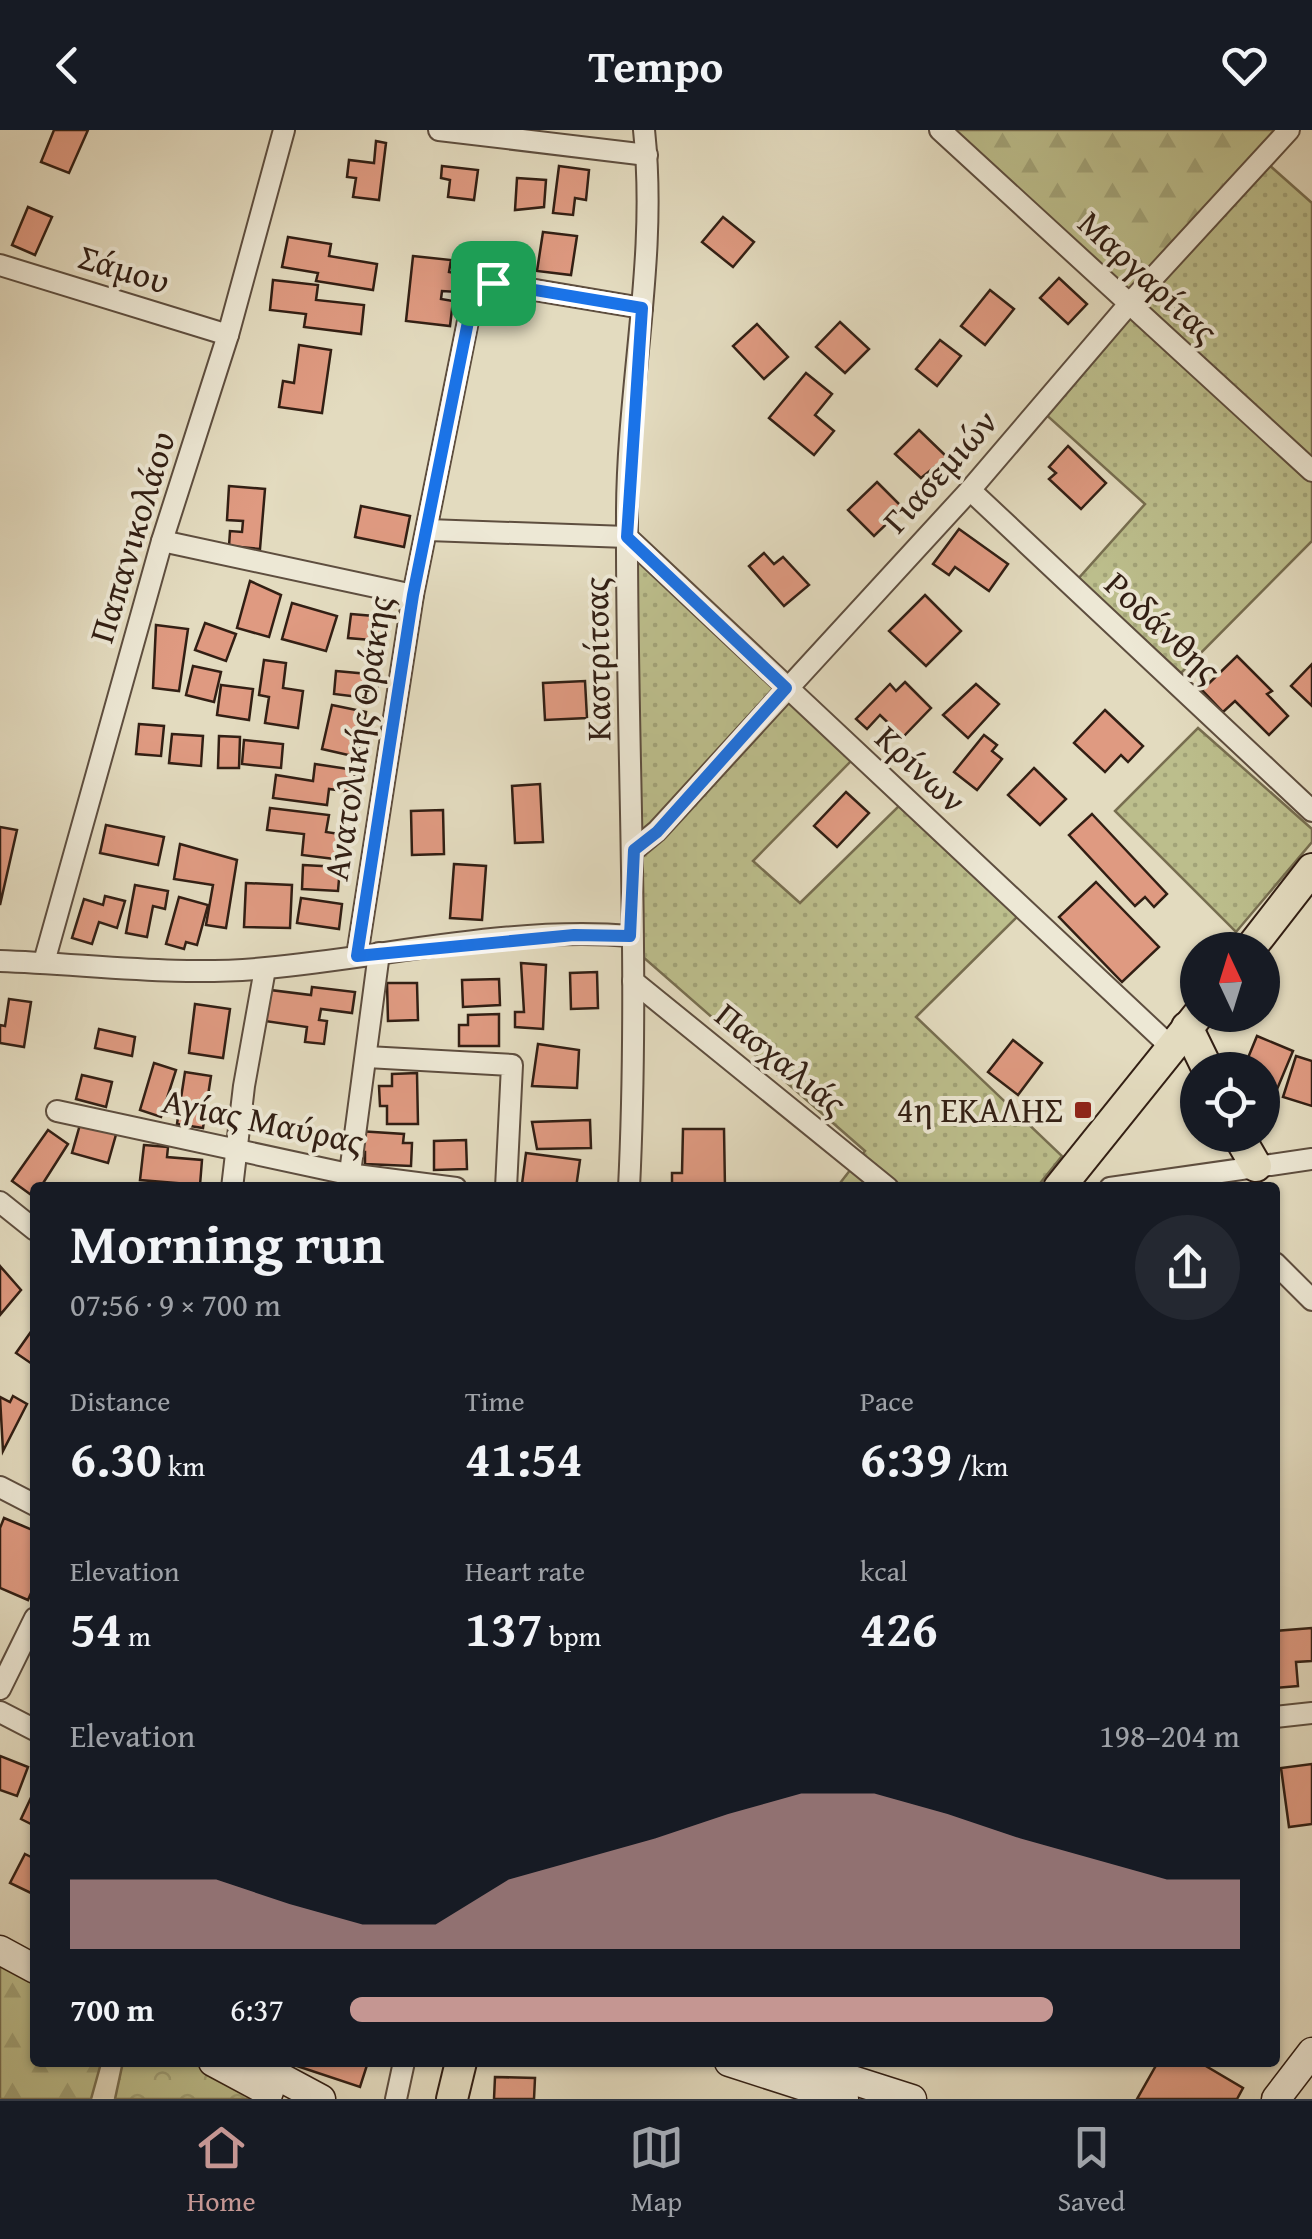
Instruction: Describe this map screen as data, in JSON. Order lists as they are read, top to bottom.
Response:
{
  "streets": {
    "street": [
      "Σάμου",
      "Μαργαρίτας",
      "Γιασεμιών",
      "Παπανικολάου",
      "Ροδάνθης",
      "Καστρίτσας",
      "Ανατολικής Θράκης",
      "Κρίνων",
      "Πασχαλιάς",
      "Αγίας Μαύρας"
    ]
  },
  "crossings": [
    ["Σάμου", "Παπανικολάου"],
    ["Μαργαρίτας", "Γιασεμιών"],
    ["Γιασεμιών", "Ροδάνθης"],
    ["Γιασεμιών", "Καστρίτσας"],
    ["Γιασεμιών", "Κρίνων"],
    ["Καστρίτσας", "Ανατολικής Θράκης"],
    ["Καστρίτσας", "Κρίνων"],
    ["Καστρίτσας", "Πασχαλιάς"]
  ],
  "places": {
    "transit": ["4η ΕΚΑΛΗΣ"]
  },
  "north": "top",
  "page": {
    "header": "Tempo",
    "heading": ["Morning run", "07:56 · 9 × 700 m"],
    "stats": [
      ["Distance", "6.30 km"],
      ["Time", "41:54"],
      ["Pace", "6:39 /km"],
      ["Elevation", "54 m"],
      ["Heart rate", "137 bpm"],
      ["kcal", "426"]
    ],
    "chart": ["Elevation", "198–204 m"],
    "list": [
      {
        "name": "700 m",
        "note": "6:37"
      }
    ],
    "tabs": ["Home", "Map", "Saved"]
  }
}
